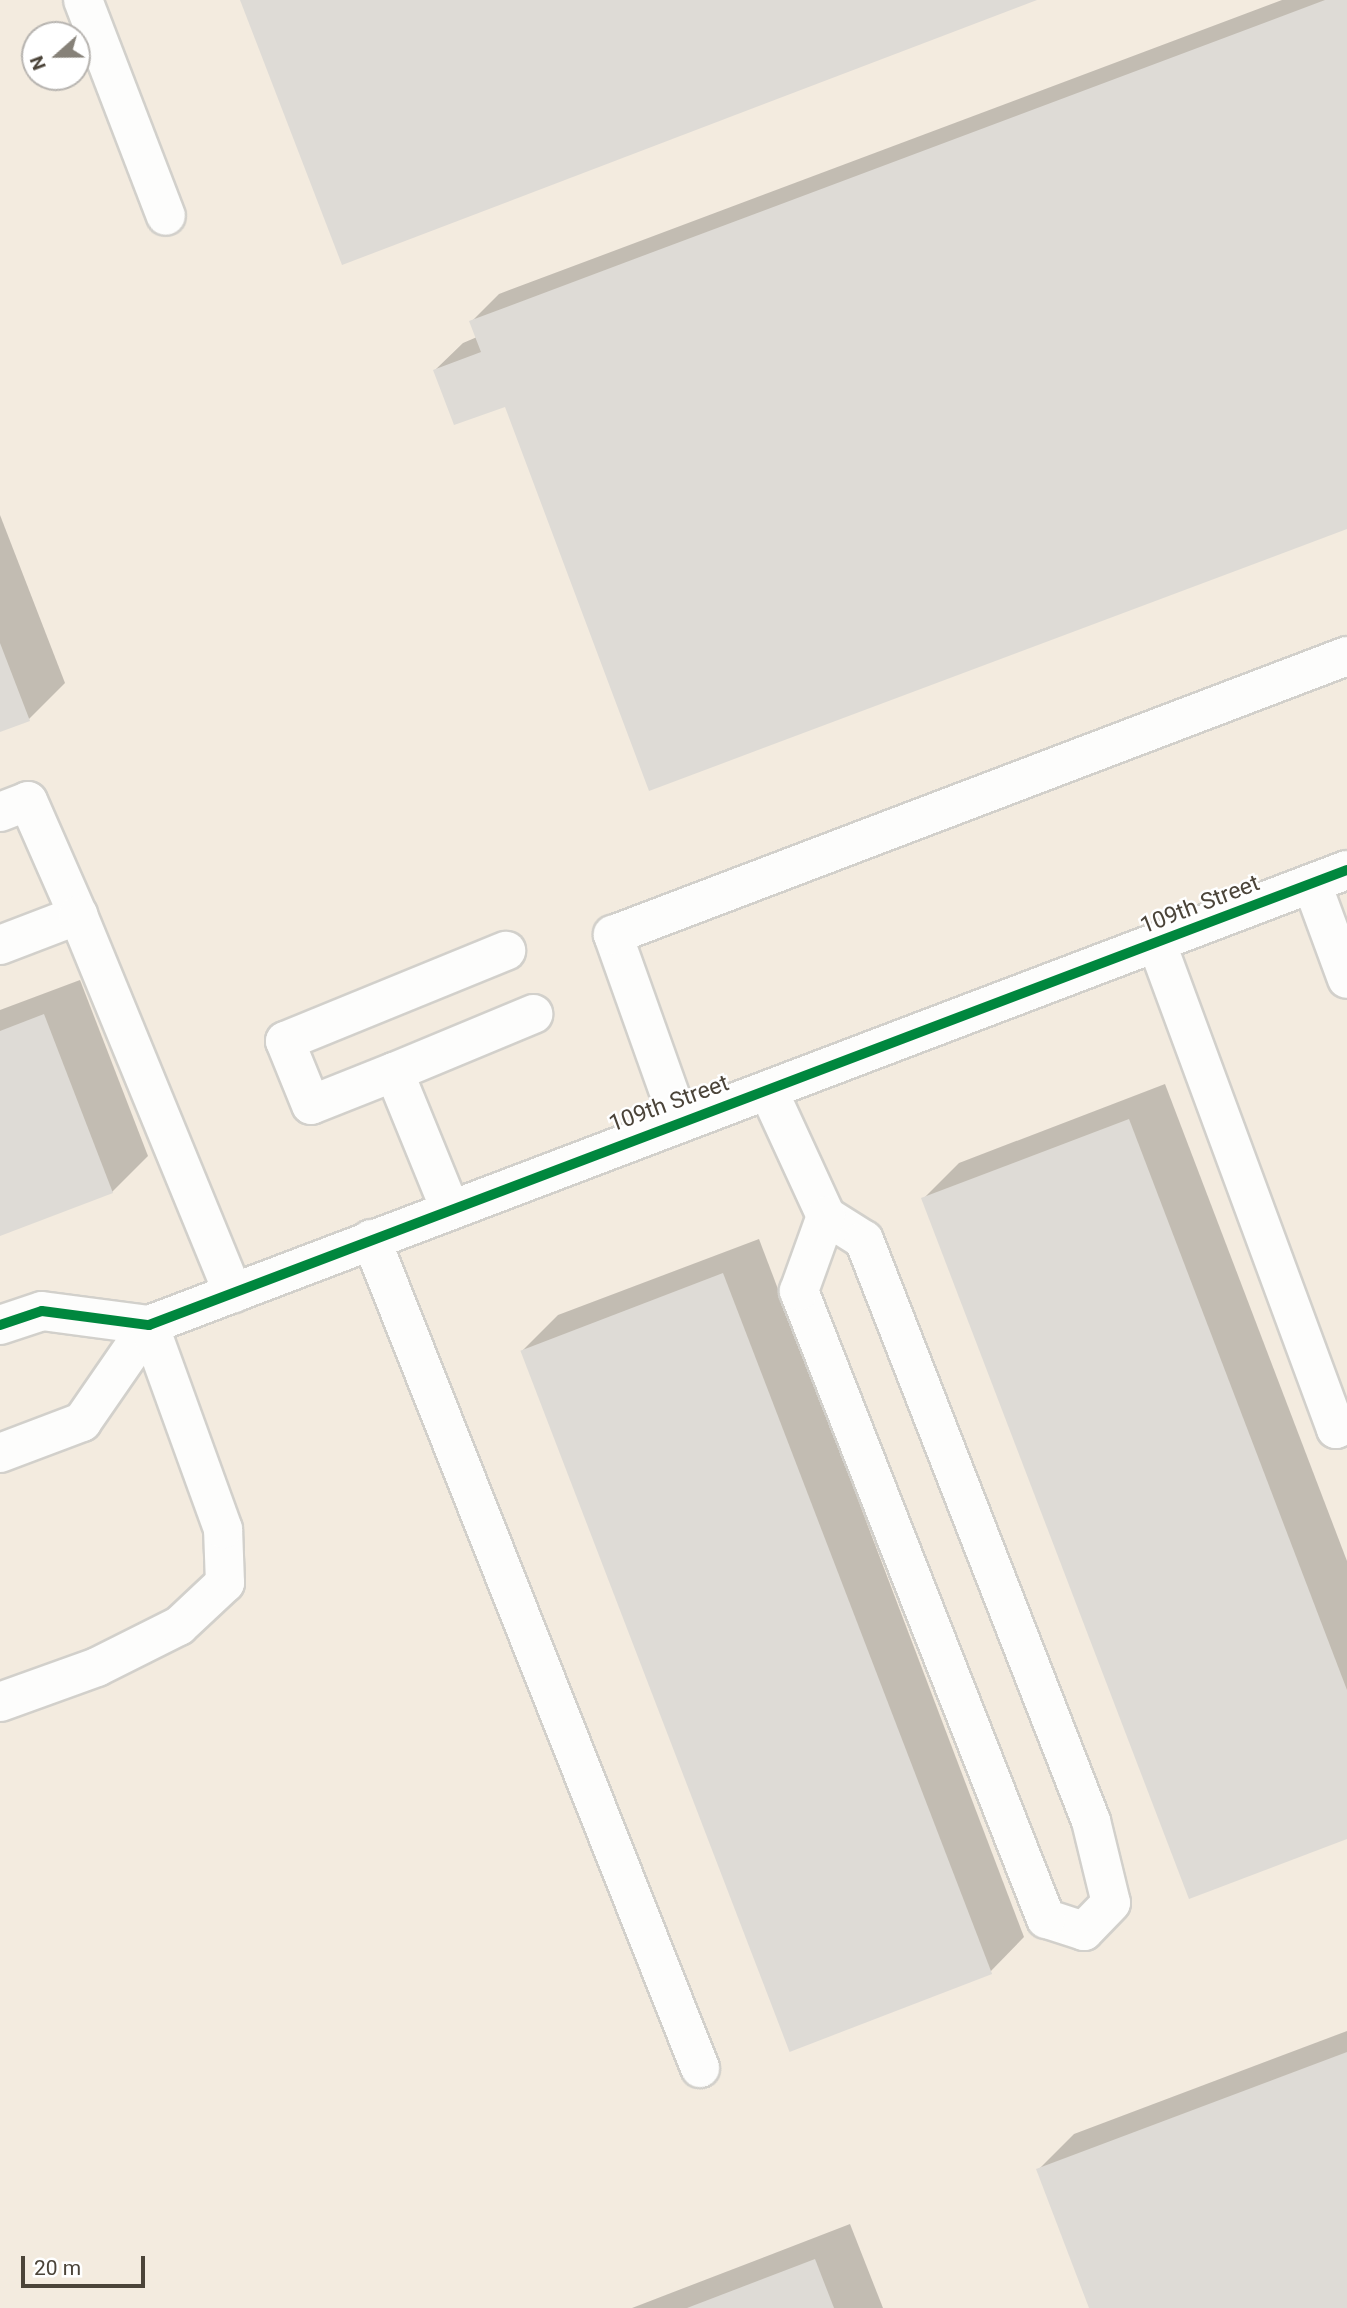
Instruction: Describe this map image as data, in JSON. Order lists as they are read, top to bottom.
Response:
{
  "streets": {
    "street": ["109th Street"]
  },
  "scale_bar": "20 m",
  "north": "left"
}
